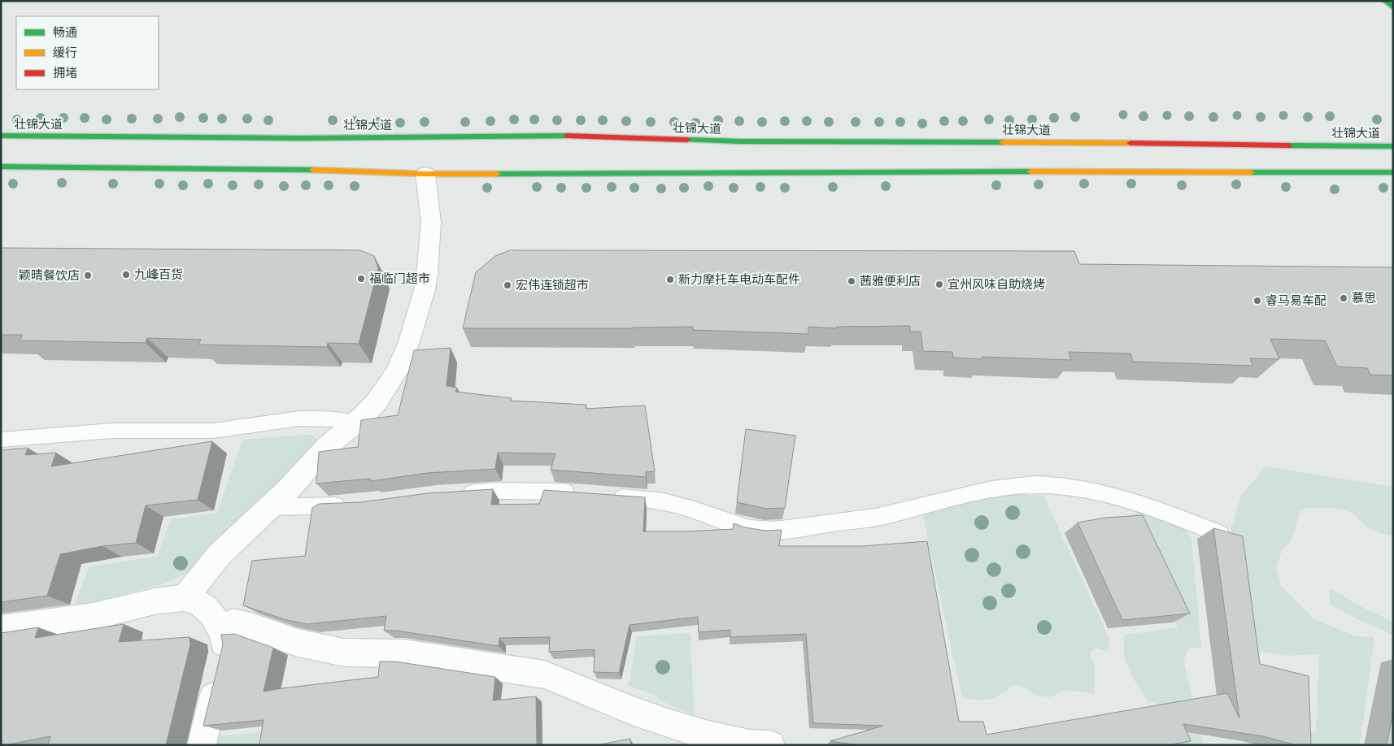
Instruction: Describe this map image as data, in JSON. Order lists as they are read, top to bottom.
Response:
{
  "streets": {
    "main road": ["壮锦大道"]
  },
  "places": [
    "九峰百货",
    "颖晴餐饮店",
    "福临门超市",
    "新力摩托车电动车配件",
    "茜雅便利店",
    "宜州风味自助烧烤",
    "宏伟连锁超市",
    "慕思",
    "睿马易车配"
  ],
  "legend": ["畅通", "缓行", "拥堵"]
}
